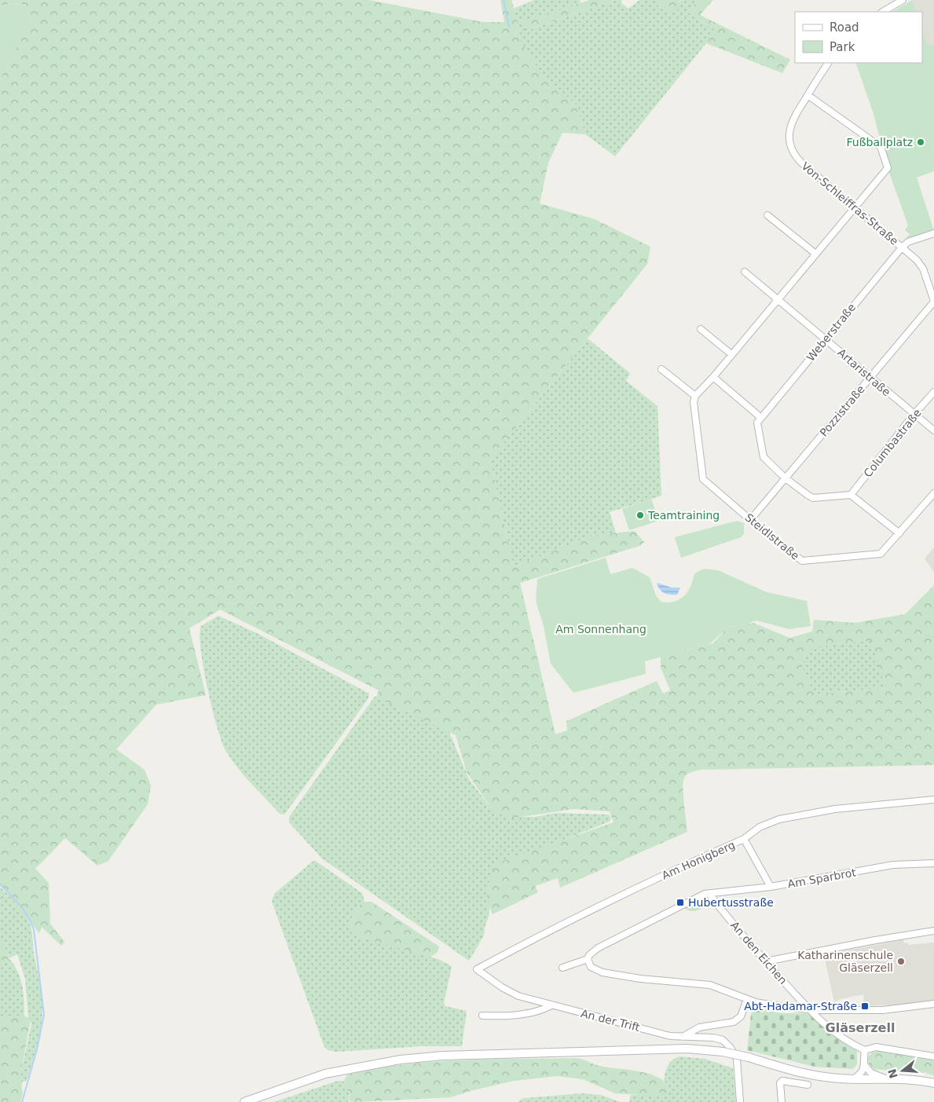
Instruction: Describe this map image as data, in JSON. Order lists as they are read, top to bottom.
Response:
{
  "streets": {
    "street": [
      "Von-Schleiffras-Straße",
      "Weberstraße",
      "Artaristraße",
      "Pozzistraße",
      "Columbastraße",
      "Steidlstraße",
      "Am Honigberg",
      "Am Sparbrot",
      "An den Eichen",
      "An der Trift"
    ]
  },
  "crossings": [
    ["Von-Schleiffras-Straße", "Weberstraße"],
    ["Von-Schleiffras-Straße", "Pozzistraße"],
    ["Weberstraße", "Artaristraße"],
    ["Artaristraße", "Pozzistraße"],
    ["Artaristraße", "Columbastraße"],
    ["Pozzistraße", "Steidlstraße"],
    ["Am Honigberg", "An der Trift"],
    ["Am Sparbrot", "An den Eichen"]
  ],
  "districts": ["Gläserzell"],
  "parks": ["Am Sonnenhang"],
  "places": {
    "other": ["Fußballplatz", "Teamtraining", "Katharinenschule Gläserzell"],
    "transit": ["Hubertusstraße", "Abt-Hadamar-Straße"]
  },
  "legend": ["Road", "Park"],
  "north": "left"
}
